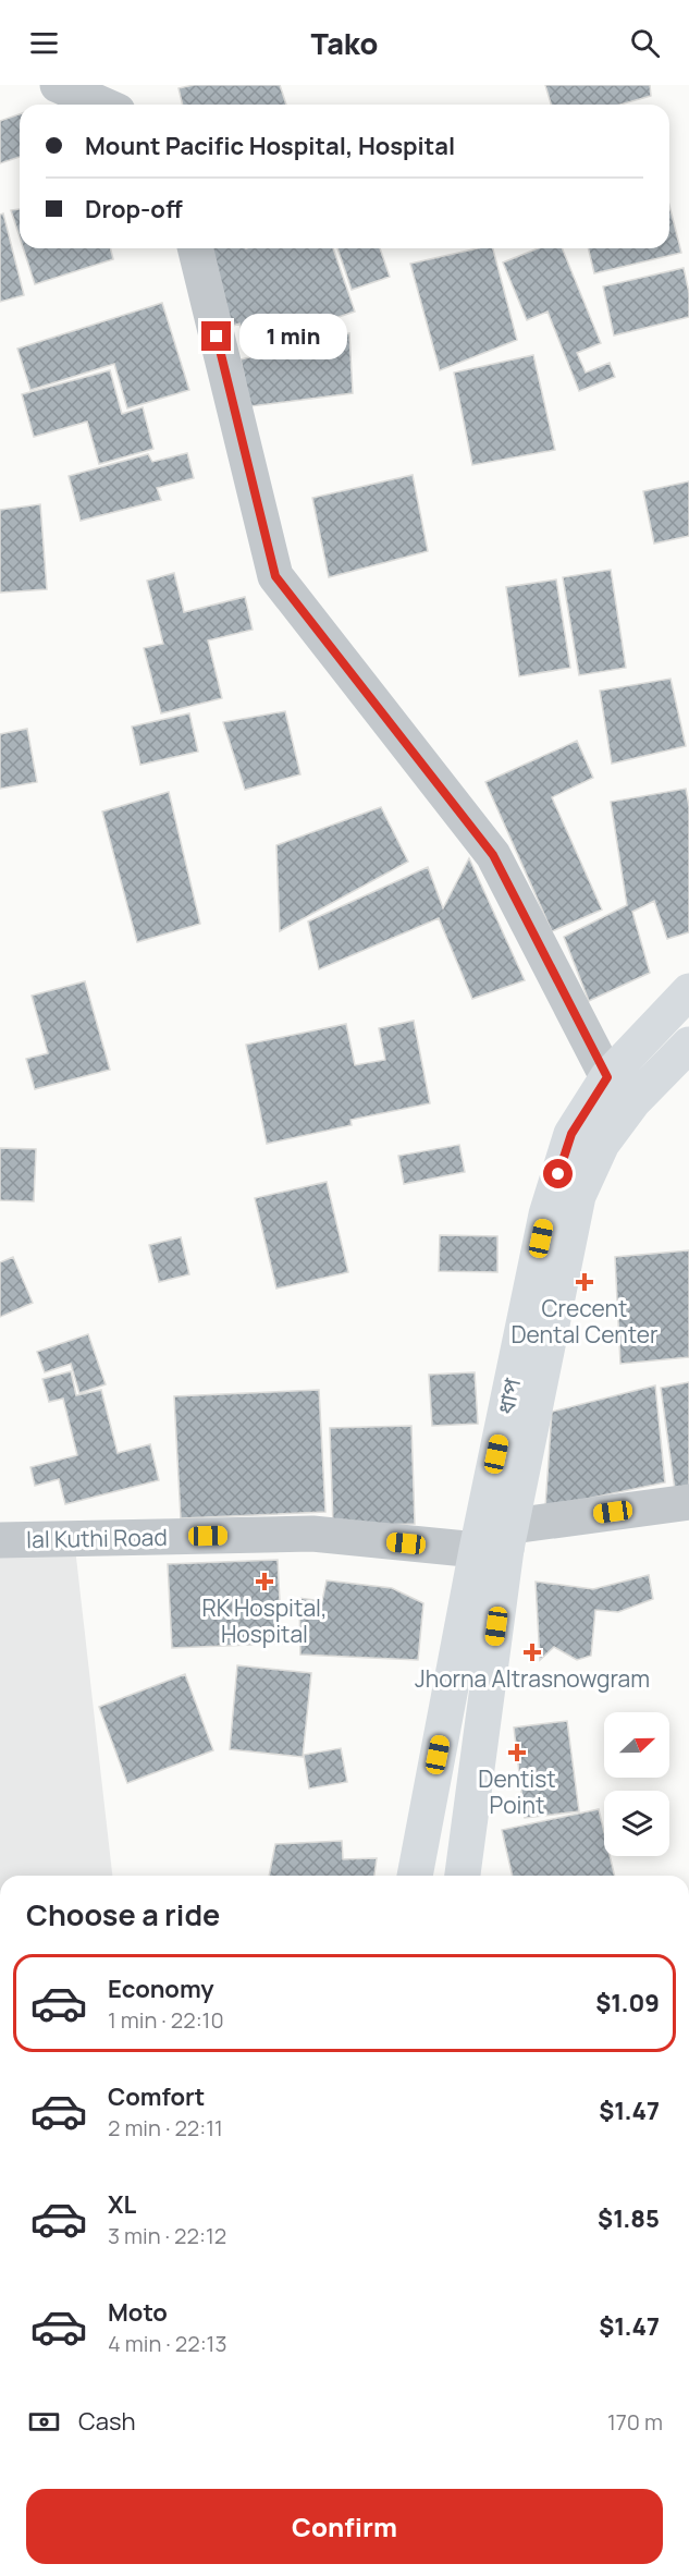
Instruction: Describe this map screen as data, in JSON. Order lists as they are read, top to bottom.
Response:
{
  "streets": {
    "highway": ["ধাপ"],
    "street": ["lal Kuthi Road"]
  },
  "crossings": [
    ["ধাপ", "lal Kuthi Road"]
  ],
  "places": {
    "health": [
      "Crecent Dental Center",
      "RK Hospital, Hospital",
      "Jhorna Altrasnowgram",
      "Dentist Point"
    ]
  },
  "north": "right",
  "page": {
    "header": "Tako",
    "banner": ["Mount Pacific Hospital, Hospital", "Drop-off"],
    "bubble": "1 min",
    "heading": "Choose a ride",
    "list": [
      {
        "name": "Economy",
        "note": "1 min · 22:10",
        "value": "$1.09"
      },
      {
        "name": "Comfort",
        "note": "2 min · 22:11",
        "value": "$1.47"
      },
      {
        "name": "XL",
        "note": "3 min · 22:12",
        "value": "$1.85"
      },
      {
        "name": "Moto",
        "note": "4 min · 22:13",
        "value": "$1.47"
      }
    ],
    "pay": ["Cash", "170 m"],
    "buttons": "Confirm"
  }
}
